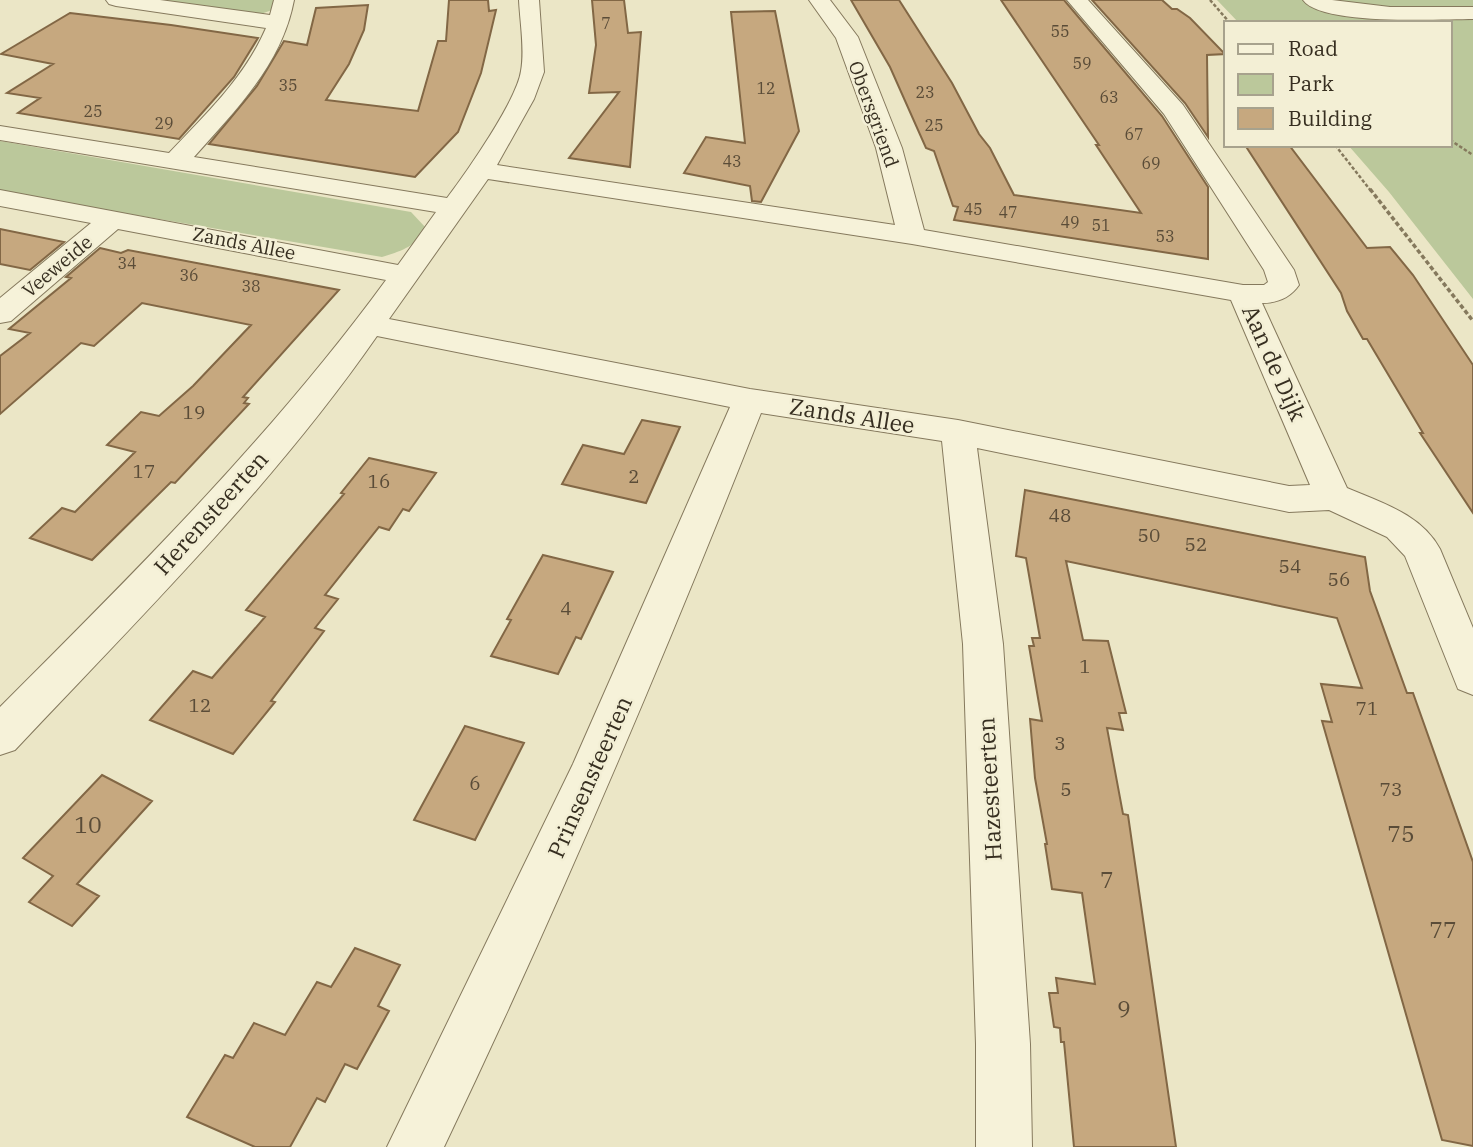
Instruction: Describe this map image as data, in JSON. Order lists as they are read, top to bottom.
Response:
{
  "streets": {
    "street": [
      "Obersgriend",
      "Zands Allee",
      "Veeweide",
      "Aan de Dijk",
      "Herensteerten",
      "Prinsensteerten",
      "Hazesteerten"
    ]
  },
  "crossings": [
    ["Zands Allee", "Veeweide"],
    ["Zands Allee", "Aan de Dijk"],
    ["Zands Allee", "Herensteerten"],
    ["Zands Allee", "Prinsensteerten"],
    ["Zands Allee", "Hazesteerten"]
  ],
  "house_numbers": [
    "7",
    "55",
    "59",
    "35",
    "12",
    "23",
    "63",
    "25",
    "29",
    "25",
    "67",
    "43",
    "69",
    "45",
    "47",
    "49",
    "51",
    "53",
    "34",
    "36",
    "38",
    "19",
    "17",
    "2",
    "16",
    "48",
    "50",
    "52",
    "54",
    "56",
    "4",
    "1",
    "12",
    "71",
    "3",
    "6",
    "5",
    "73",
    "10",
    "75",
    "7",
    "77",
    "9"
  ],
  "legend": ["Road", "Park", "Building"]
}
